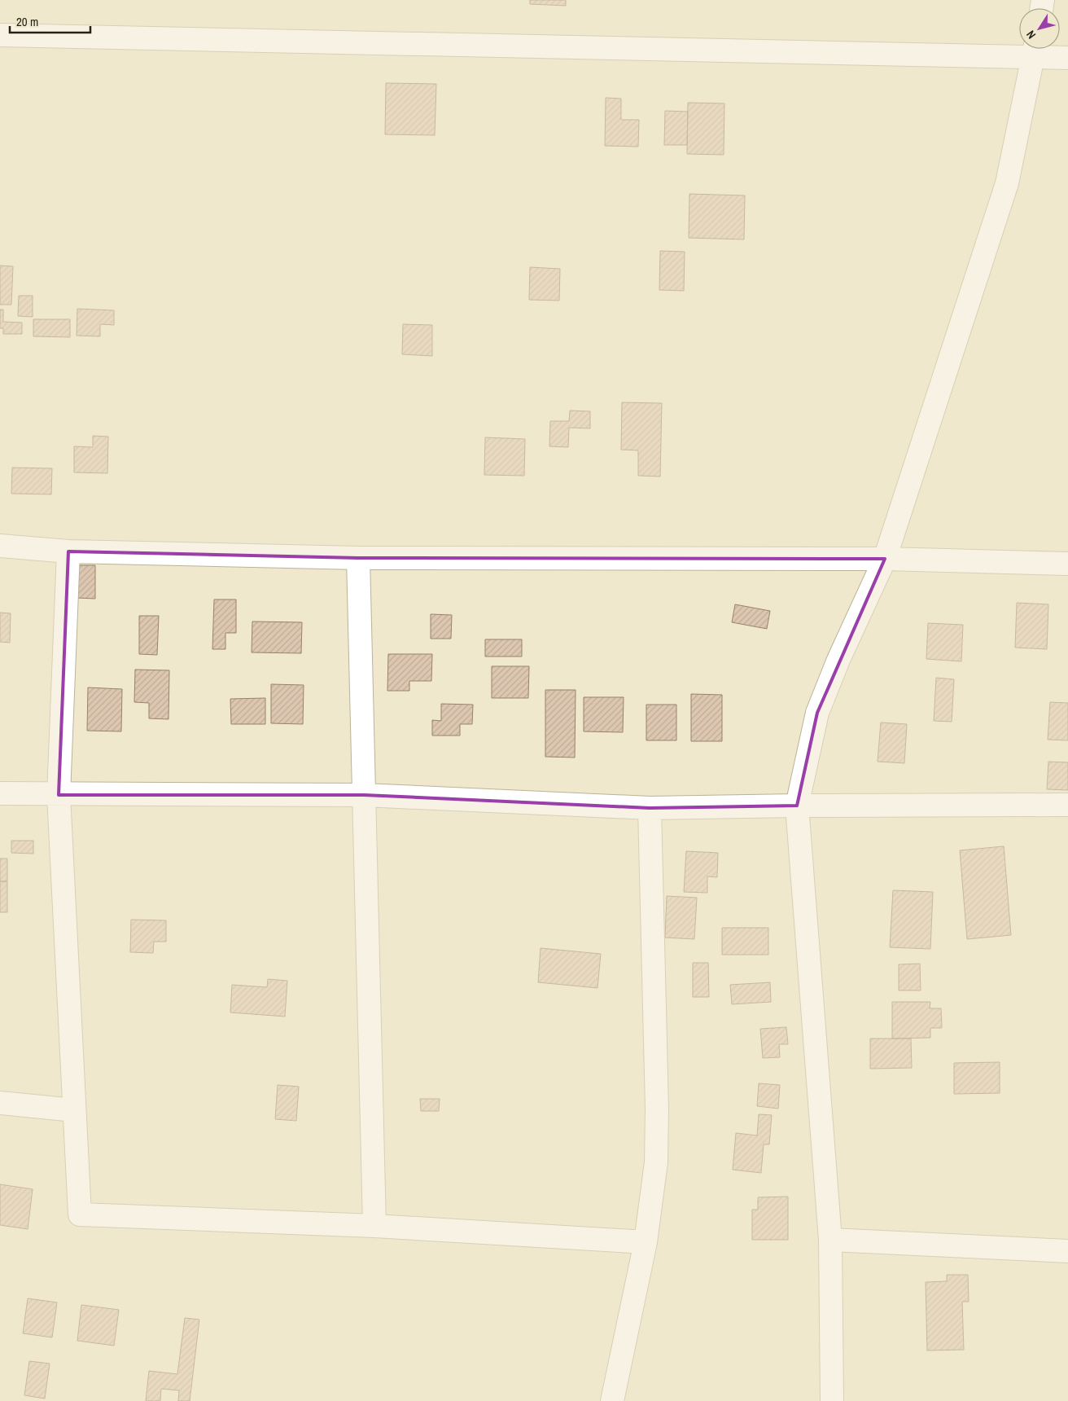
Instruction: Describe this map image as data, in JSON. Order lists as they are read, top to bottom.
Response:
{
  "scale_bar": "20 m",
  "north": "bottom left"
}
